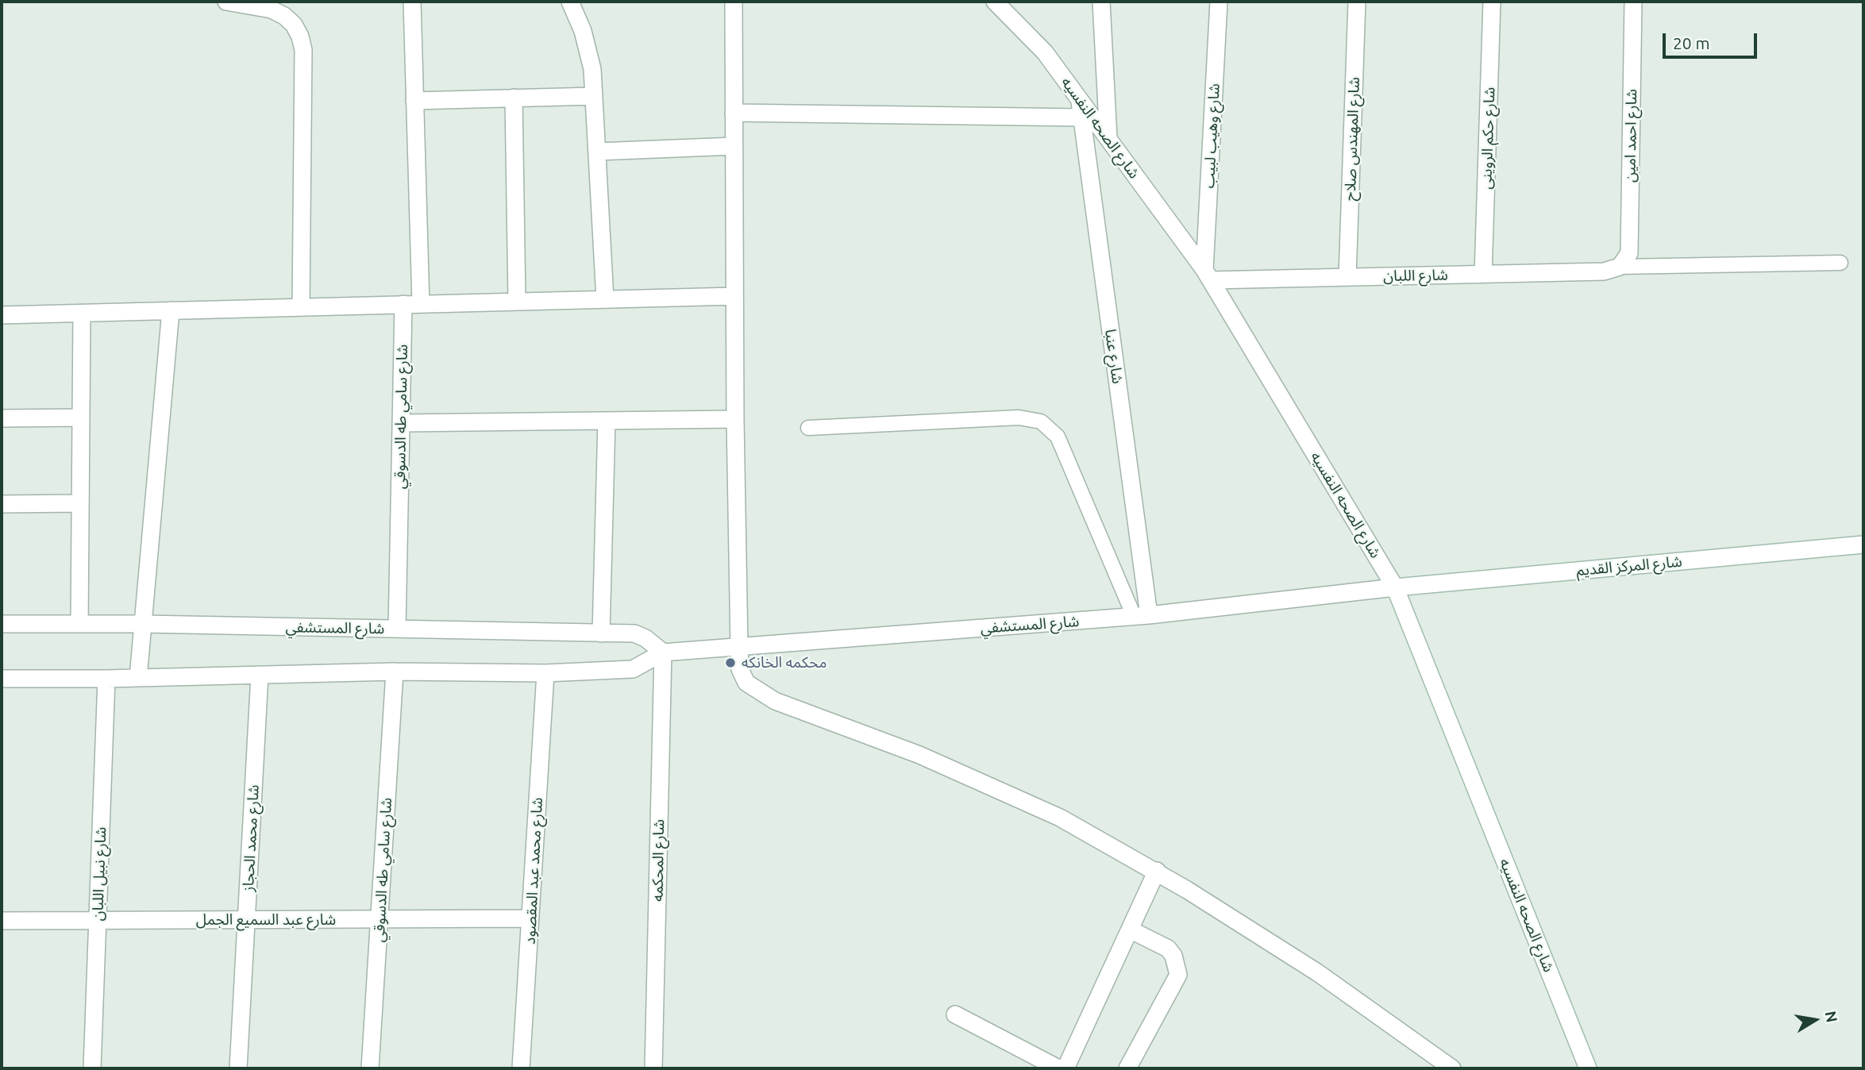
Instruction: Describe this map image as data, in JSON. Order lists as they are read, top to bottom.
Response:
{
  "streets": {
    "street": [
      "شارع الصحه النفسيه",
      "شارع وهيب لبيب",
      "شارع احمد امين",
      "شارع حكم الروينى",
      "شارع المهندس صلاح",
      "شارع اللبان",
      "شارع عنبا",
      "شارع سامي طه الدسوقي",
      "شارع المركز القديم",
      "شارع المستشفي",
      "شارع محمد الحجاز",
      "شارع المحكمه",
      "شارع محمد عبد المقصود",
      "شارع نبيل اللبان",
      "شارع عبد السميع الجمل"
    ]
  },
  "crossings": [
    ["شارع الصحه النفسيه", "شارع وهيب لبيب"],
    ["شارع الصحه النفسيه", "شارع اللبان"],
    ["شارع الصحه النفسيه", "شارع عنبا"],
    ["شارع الصحه النفسيه", "شارع المركز القديم"],
    ["شارع الصحه النفسيه", "شارع المستشفي"],
    ["شارع وهيب لبيب", "شارع اللبان"],
    ["شارع احمد امين", "شارع اللبان"],
    ["شارع حكم الروينى", "شارع اللبان"],
    ["شارع المهندس صلاح", "شارع اللبان"],
    ["شارع عنبا", "شارع المستشفي"],
    ["شارع سامي طه الدسوقي", "شارع المستشفي"],
    ["شارع سامي طه الدسوقي", "شارع عبد السميع الجمل"],
    ["شارع المركز القديم", "شارع المستشفي"],
    ["شارع المستشفي", "شارع محمد الحجاز"],
    ["شارع المستشفي", "شارع المحكمه"],
    ["شارع المستشفي", "شارع محمد عبد المقصود"],
    ["شارع المستشفي", "شارع نبيل اللبان"],
    ["شارع محمد الحجاز", "شارع عبد السميع الجمل"],
    ["شارع محمد عبد المقصود", "شارع عبد السميع الجمل"],
    ["شارع نبيل اللبان", "شارع عبد السميع الجمل"]
  ],
  "places": ["محكمه الخانكه"],
  "scale_bar": "20 m",
  "north": "right"
}
